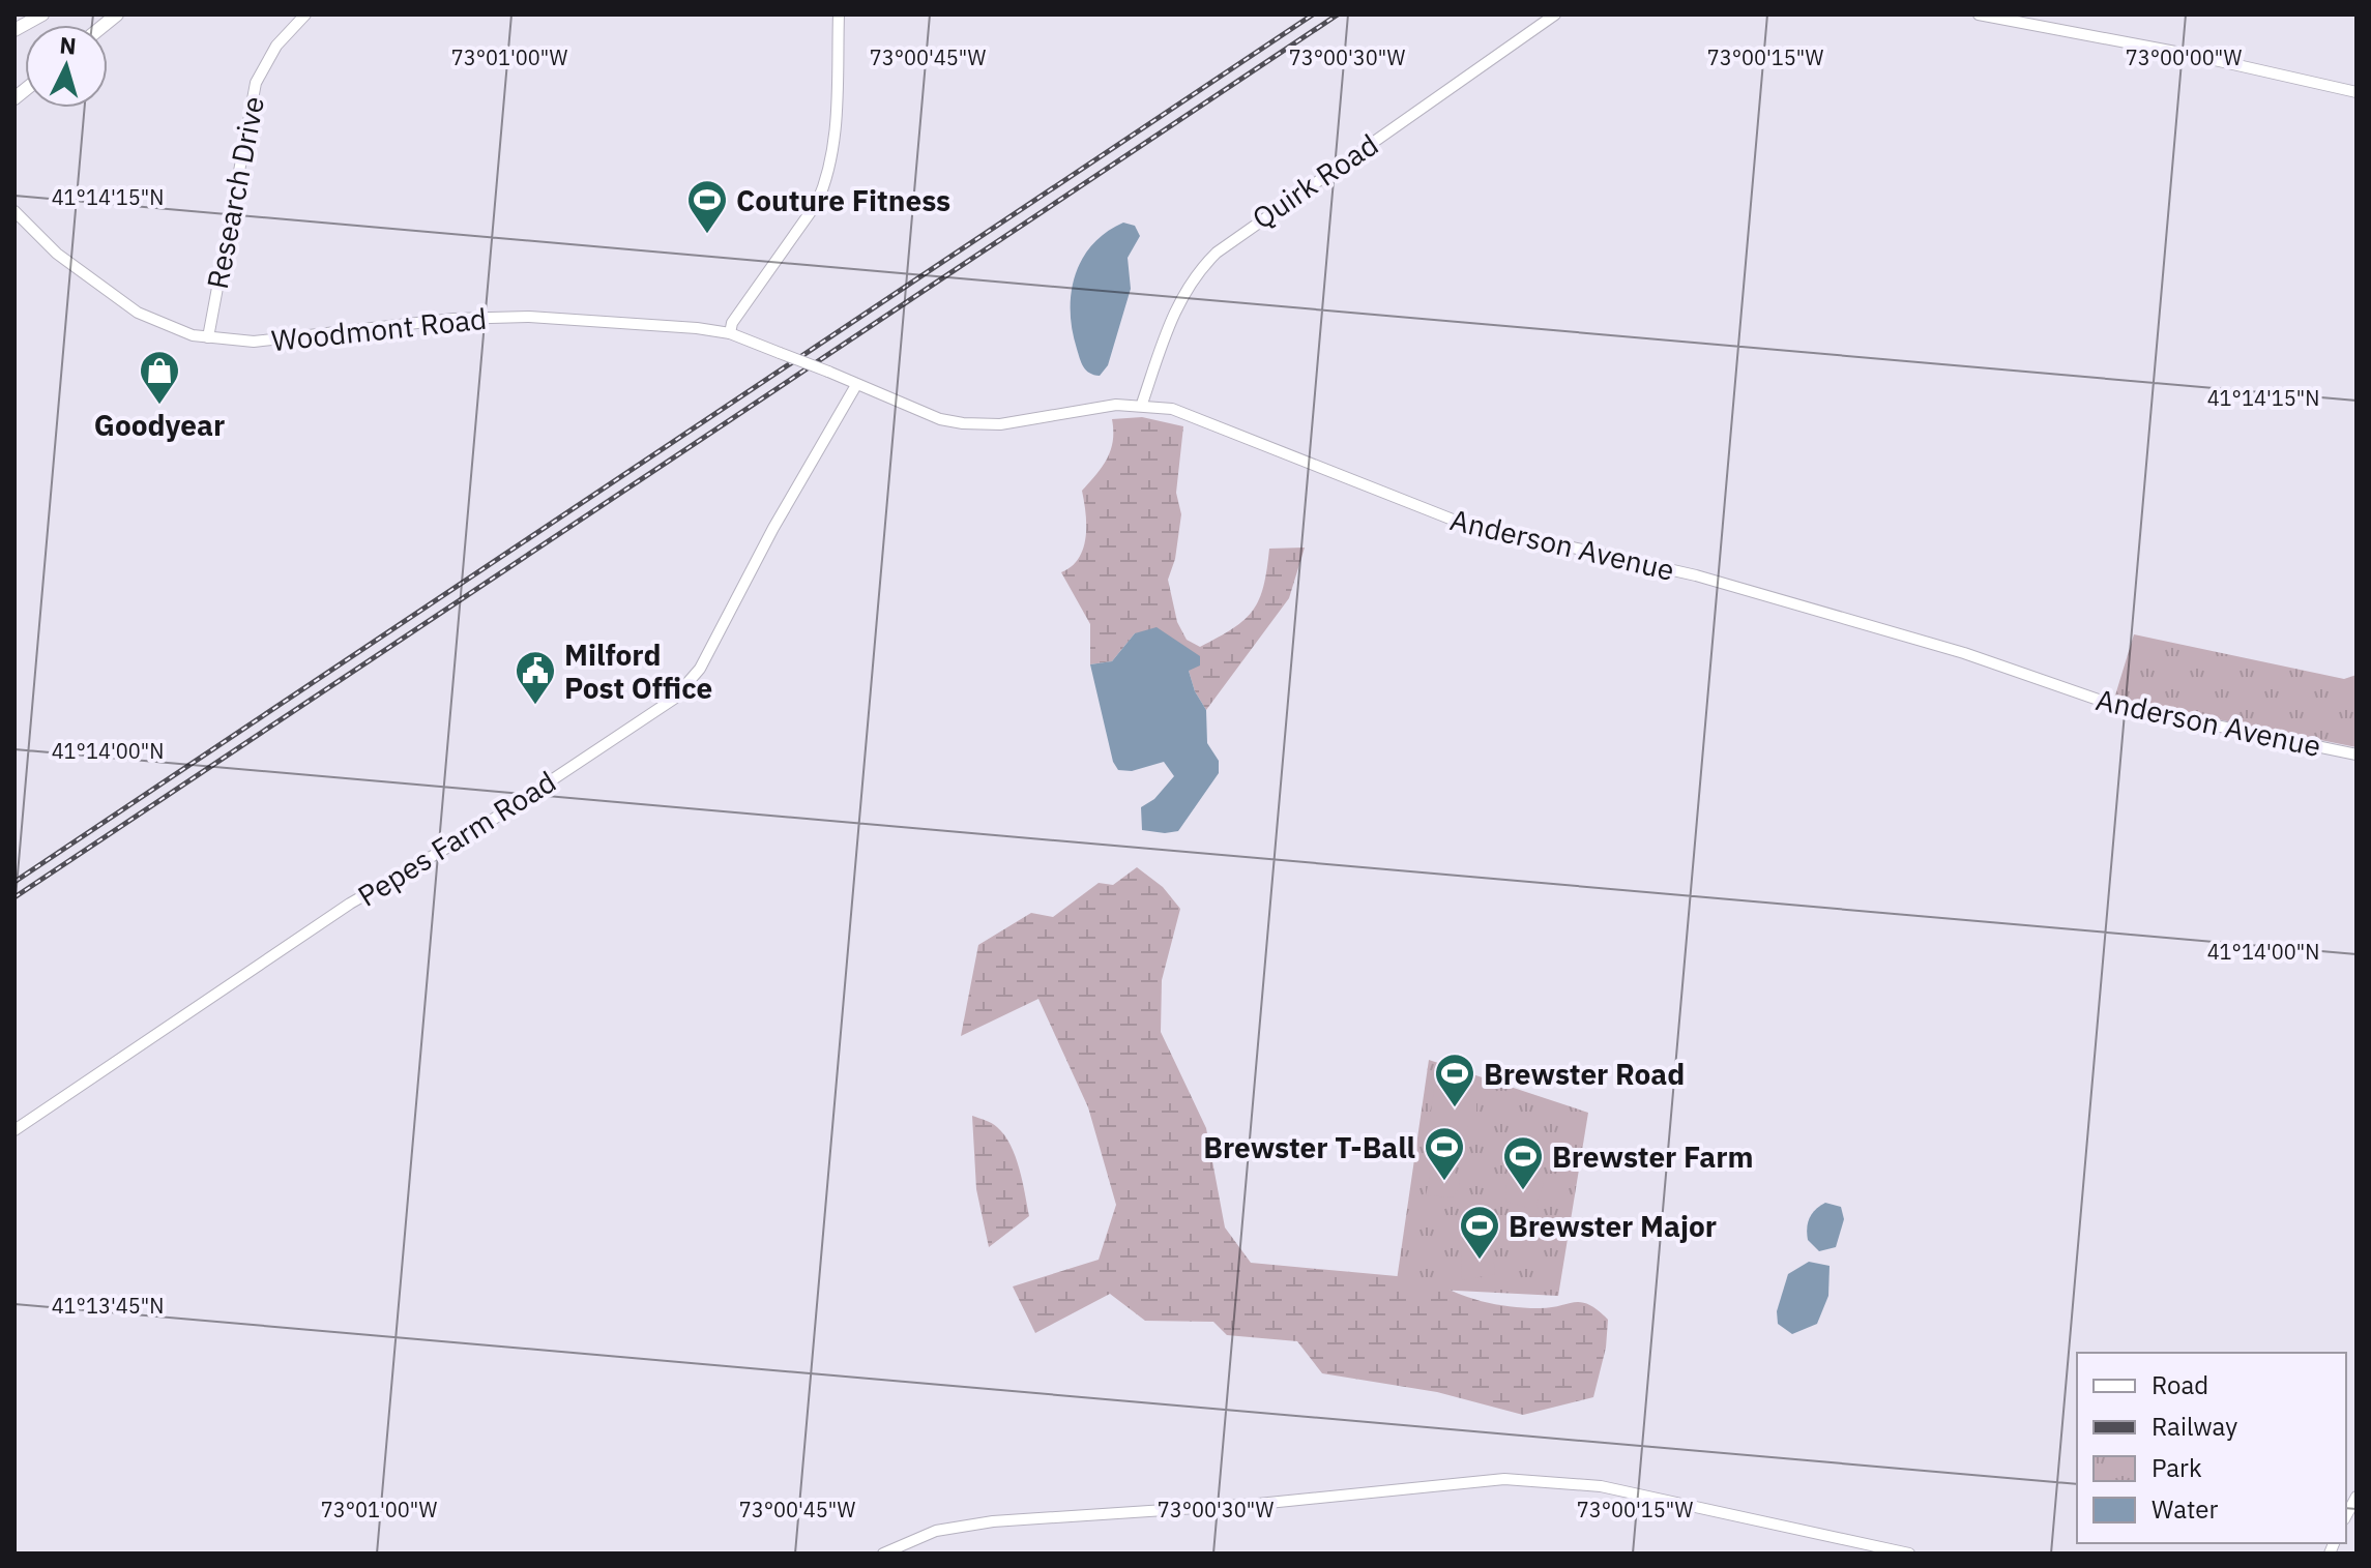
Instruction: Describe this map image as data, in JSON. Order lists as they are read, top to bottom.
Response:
{
  "streets": {
    "main road": [
      "Quirk Road",
      "Research Drive",
      "Woodmont Road",
      "Anderson Avenue",
      "Pepes Farm Road"
    ]
  },
  "crossings": [
    ["Quirk Road", "Anderson Avenue"],
    ["Research Drive", "Woodmont Road"],
    ["Woodmont Road", "Anderson Avenue"],
    ["Anderson Avenue", "Pepes Farm Road"]
  ],
  "places": {
    "sports": [
      "Couture Fitness",
      "Brewster Road",
      "Brewster T-Ball",
      "Brewster Farm",
      "Brewster Major"
    ],
    "shop": ["Goodyear"],
    "public building": ["Milford Post Office"]
  },
  "legend": [
    "Road",
    "Railway",
    "Park",
    "Water"
  ],
  "north": "top",
  "coordinates": [
    "73°01'00\"W",
    "73°00'45\"W",
    "73°00'30\"W",
    "73°00'15\"W",
    "73°00'00\"W",
    "41°14'15\"N",
    "41°14'00\"N",
    "41°13'45\"N"
  ]
}
